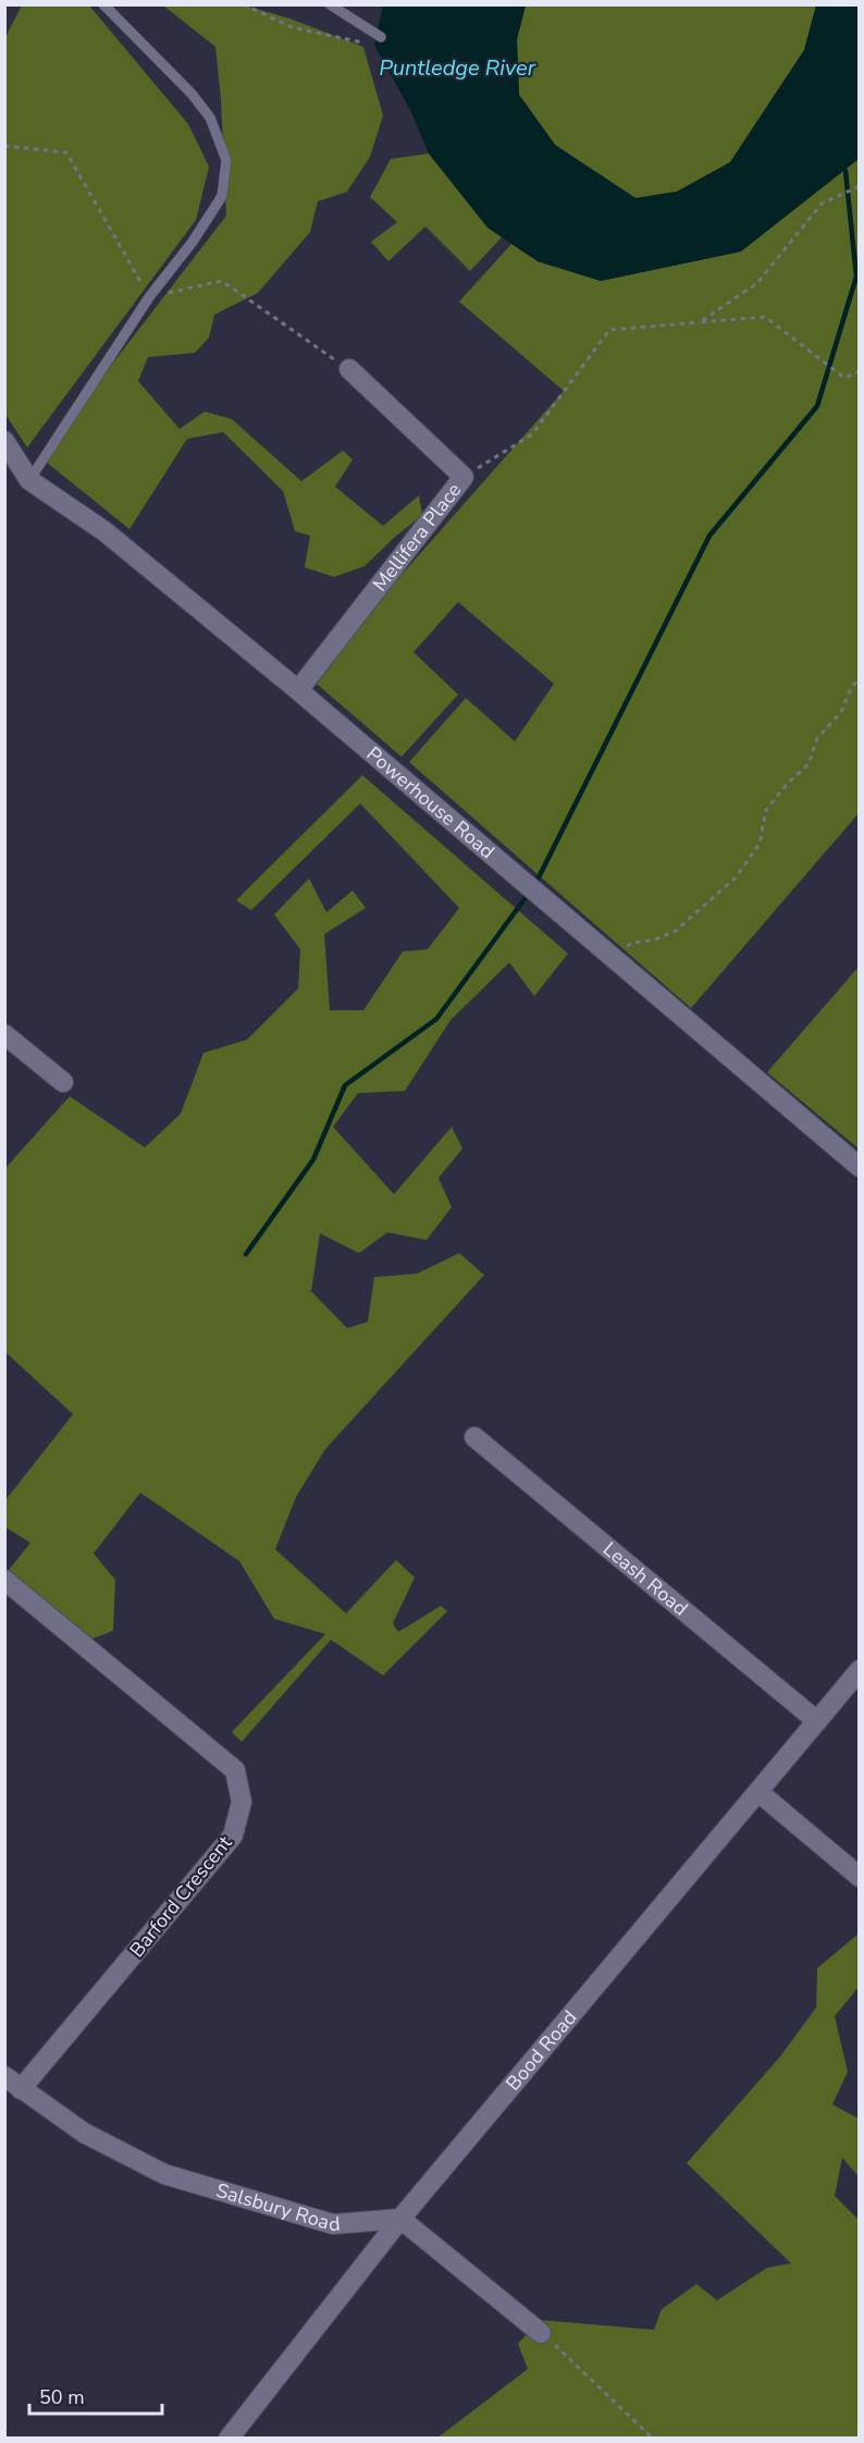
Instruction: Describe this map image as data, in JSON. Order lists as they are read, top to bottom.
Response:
{
  "streets": {
    "street": [
      "Mellifera Place",
      "Powerhouse Road",
      "Leash Road",
      "Barford Crescent",
      "Bood Road",
      "Salsbury Road"
    ]
  },
  "crossings": [
    ["Mellifera Place", "Powerhouse Road"],
    ["Leash Road", "Bood Road"],
    ["Barford Crescent", "Salsbury Road"],
    ["Bood Road", "Salsbury Road"]
  ],
  "water": ["Puntledge River"],
  "scale_bar": "50 m"
}
